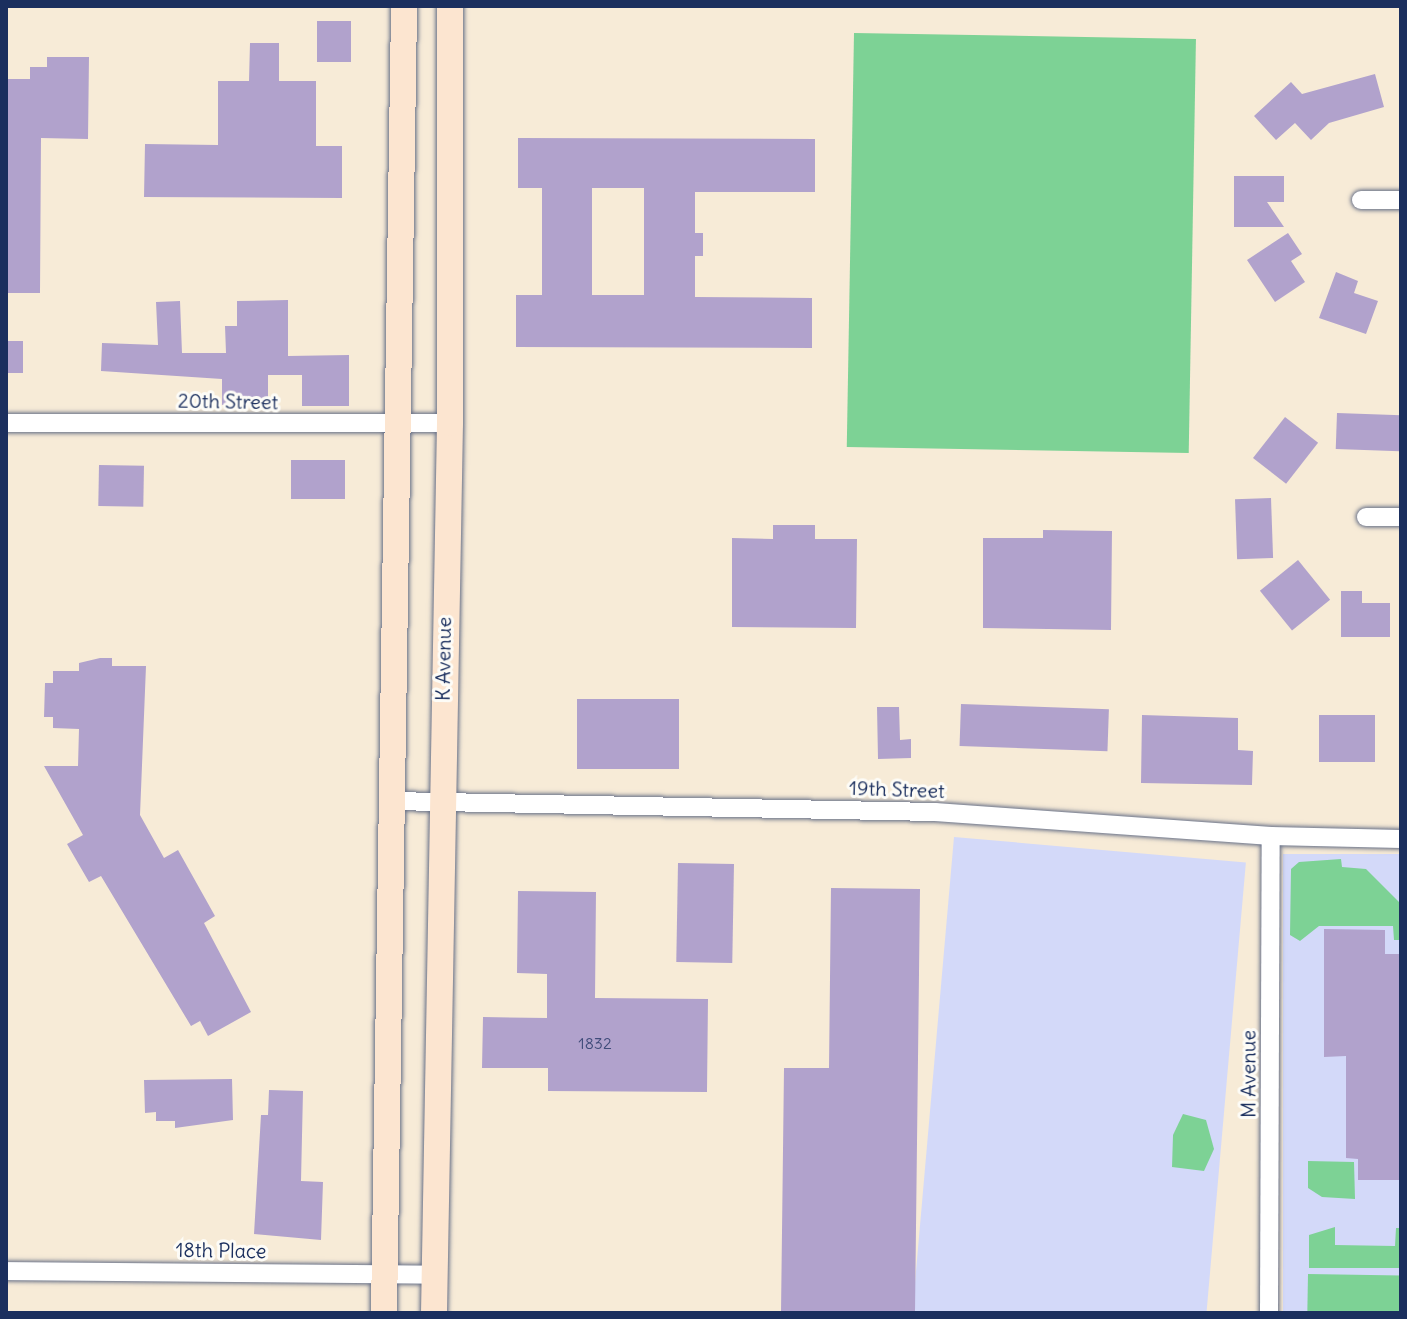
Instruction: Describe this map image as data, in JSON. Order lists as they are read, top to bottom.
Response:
{
  "streets": {
    "main road": ["K Avenue"],
    "street": [
      "20th Street",
      "19th Street",
      "M Avenue",
      "18th Place"
    ]
  },
  "crossings": [
    ["20th Street", "K Avenue"],
    ["K Avenue", "19th Street"],
    ["K Avenue", "18th Place"],
    ["19th Street", "M Avenue"]
  ],
  "house_numbers": ["1832"]
}
